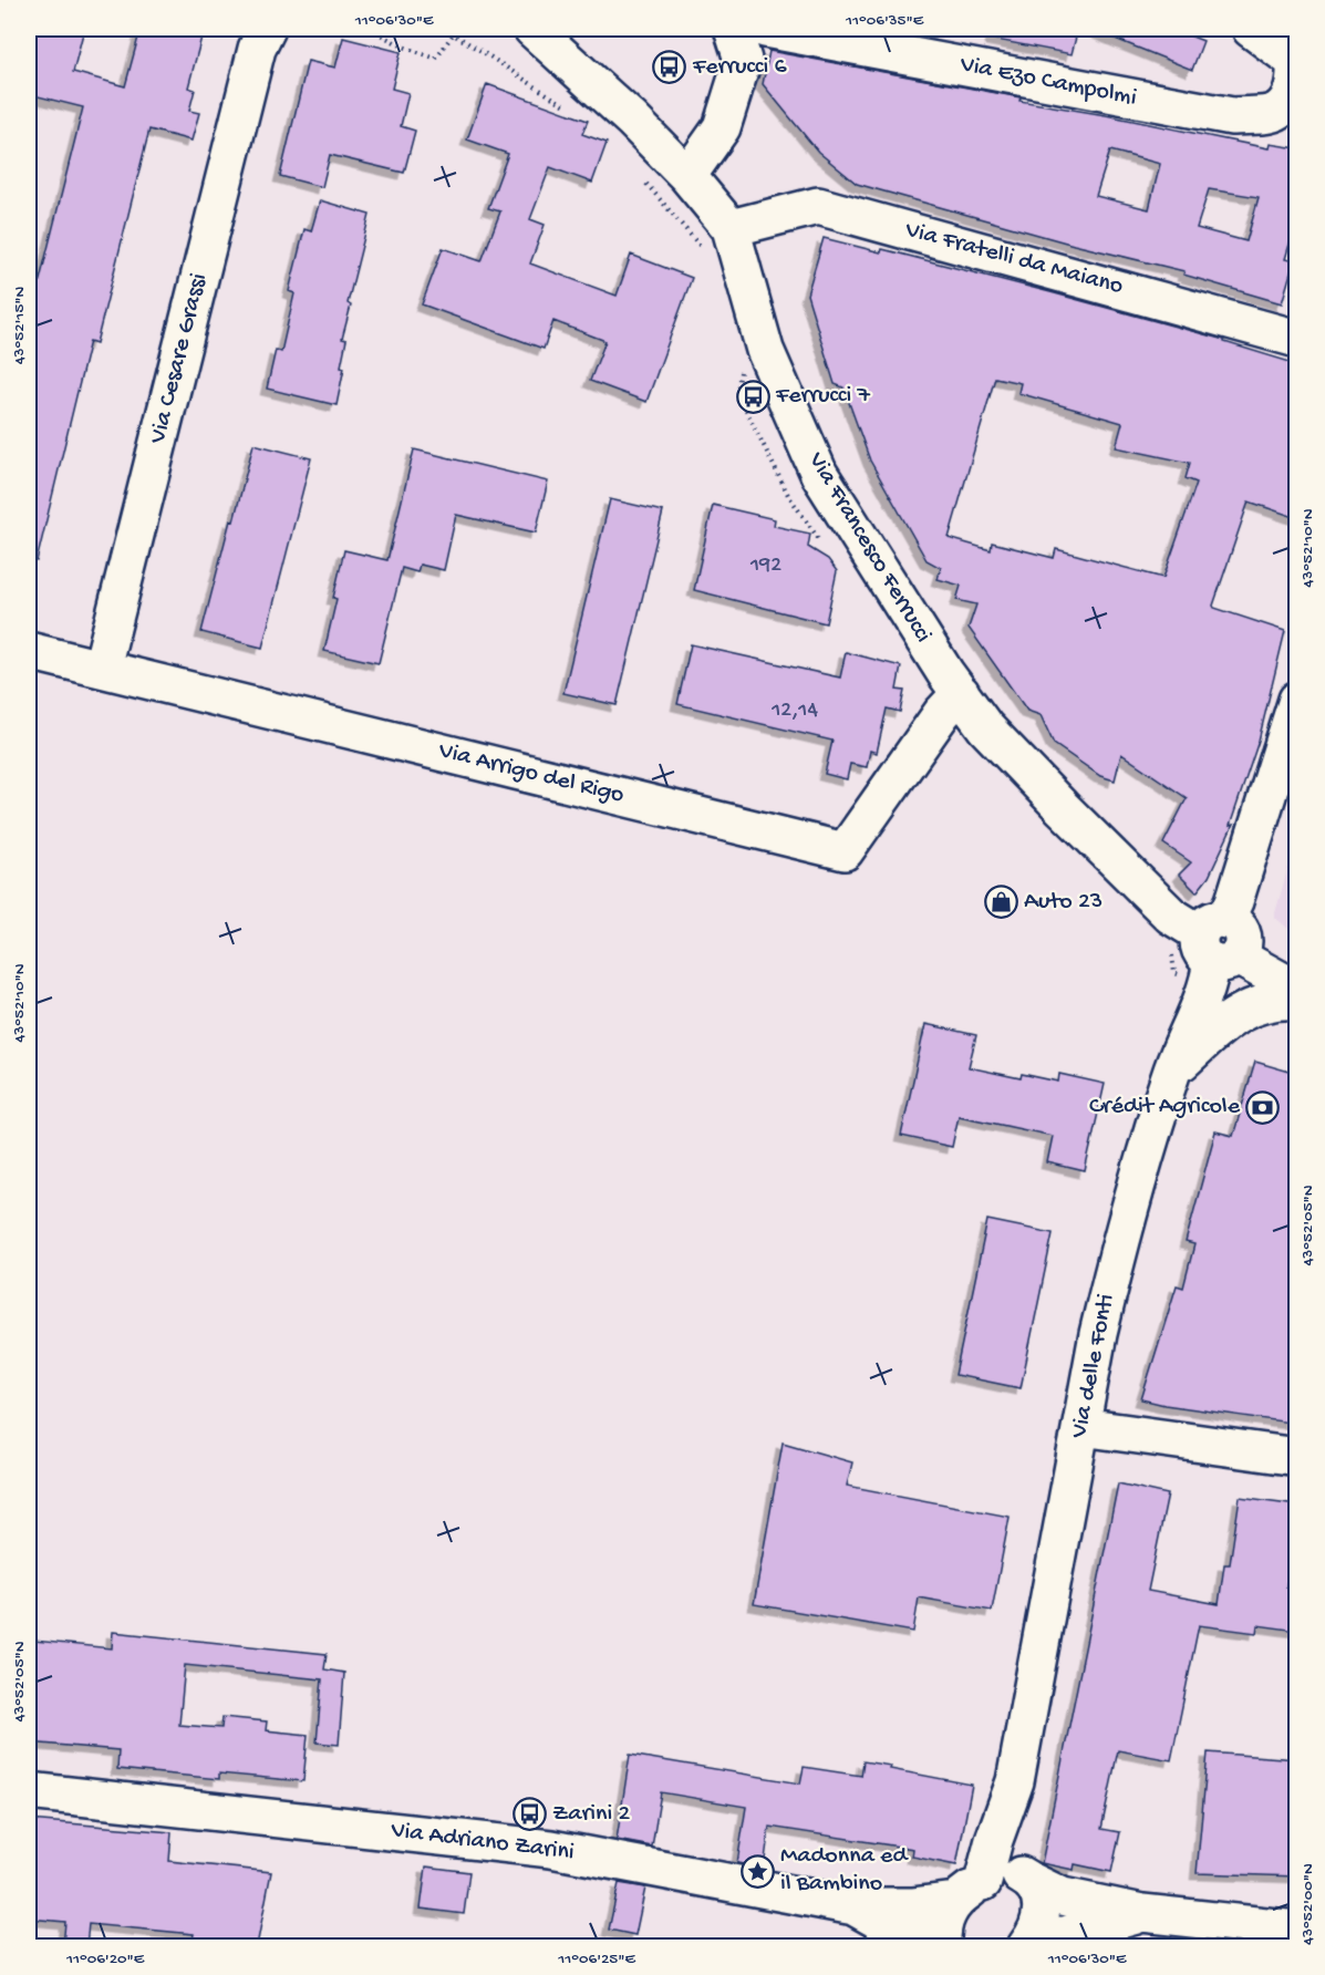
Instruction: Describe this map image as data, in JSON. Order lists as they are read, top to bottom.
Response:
{
  "streets": {
    "street": [
      "Via Ezo Campolmi",
      "Via Fratelli da Maiano",
      "Via Cesare Grassi",
      "Via Francesco Ferrucci",
      "Via Arrigo del Rigo",
      "Via delle Fonti",
      "Via Adriano Zarini"
    ]
  },
  "crossings": [
    ["Via Fratelli da Maiano", "Via Francesco Ferrucci"],
    ["Via Cesare Grassi", "Via Arrigo del Rigo"],
    ["Via Francesco Ferrucci", "Via Arrigo del Rigo"],
    ["Via Francesco Ferrucci", "Via delle Fonti"]
  ],
  "places": {
    "bus stop": ["Ferrucci 6", "Ferrucci 7", "Zarini 2"],
    "shop": ["Auto 23"],
    "bank": ["Crédit Agricole"],
    "place": ["Madonna ed il Bambino"]
  },
  "house_numbers": ["192", "12,14"],
  "coordinates": [
    "11°06'30\"E",
    "11°06'35\"E",
    "43°52'15\"N",
    "43°52'10\"N",
    "43°52'05\"N",
    "43°52'00\"N",
    "11°06'20\"E",
    "11°06'25\"E"
  ]
}
